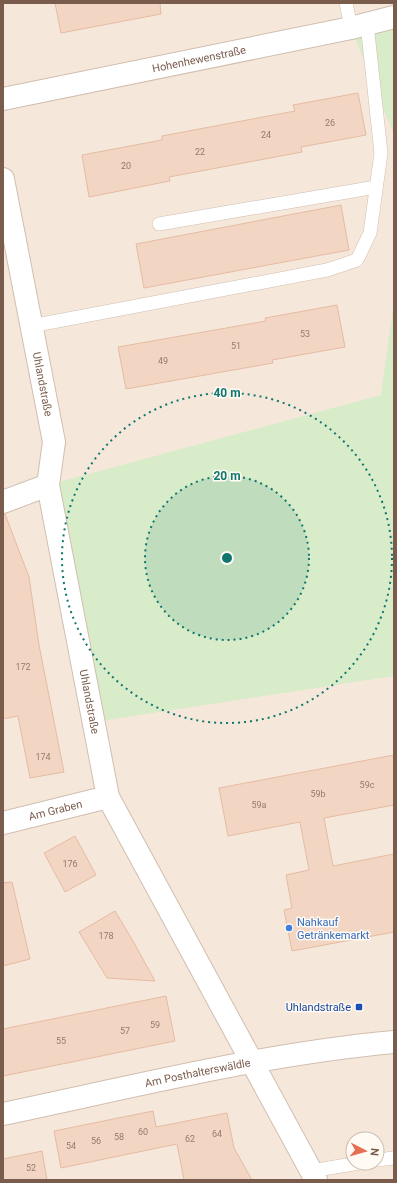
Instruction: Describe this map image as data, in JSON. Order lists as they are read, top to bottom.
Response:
{
  "streets": {
    "street": [
      "Hohenhewenstraße",
      "Uhlandstraße",
      "Am Graben",
      "Am Posthalterswäldle"
    ]
  },
  "crossings": [
    ["Uhlandstraße", "Am Graben"],
    ["Uhlandstraße", "Am Posthalterswäldle"]
  ],
  "places": {
    "other": ["Nahkauf Getränkemarkt"],
    "transit": ["Uhlandstraße"]
  },
  "house_numbers": [
    "26",
    "24",
    "22",
    "20",
    "53",
    "51",
    "49",
    "172",
    "174",
    "59c",
    "59b",
    "59a",
    "176",
    "178",
    "59",
    "57",
    "55",
    "60",
    "64",
    "58",
    "62",
    "56",
    "54",
    "52"
  ],
  "north": "right",
  "rings": ["40 m", "20 m"]
}
